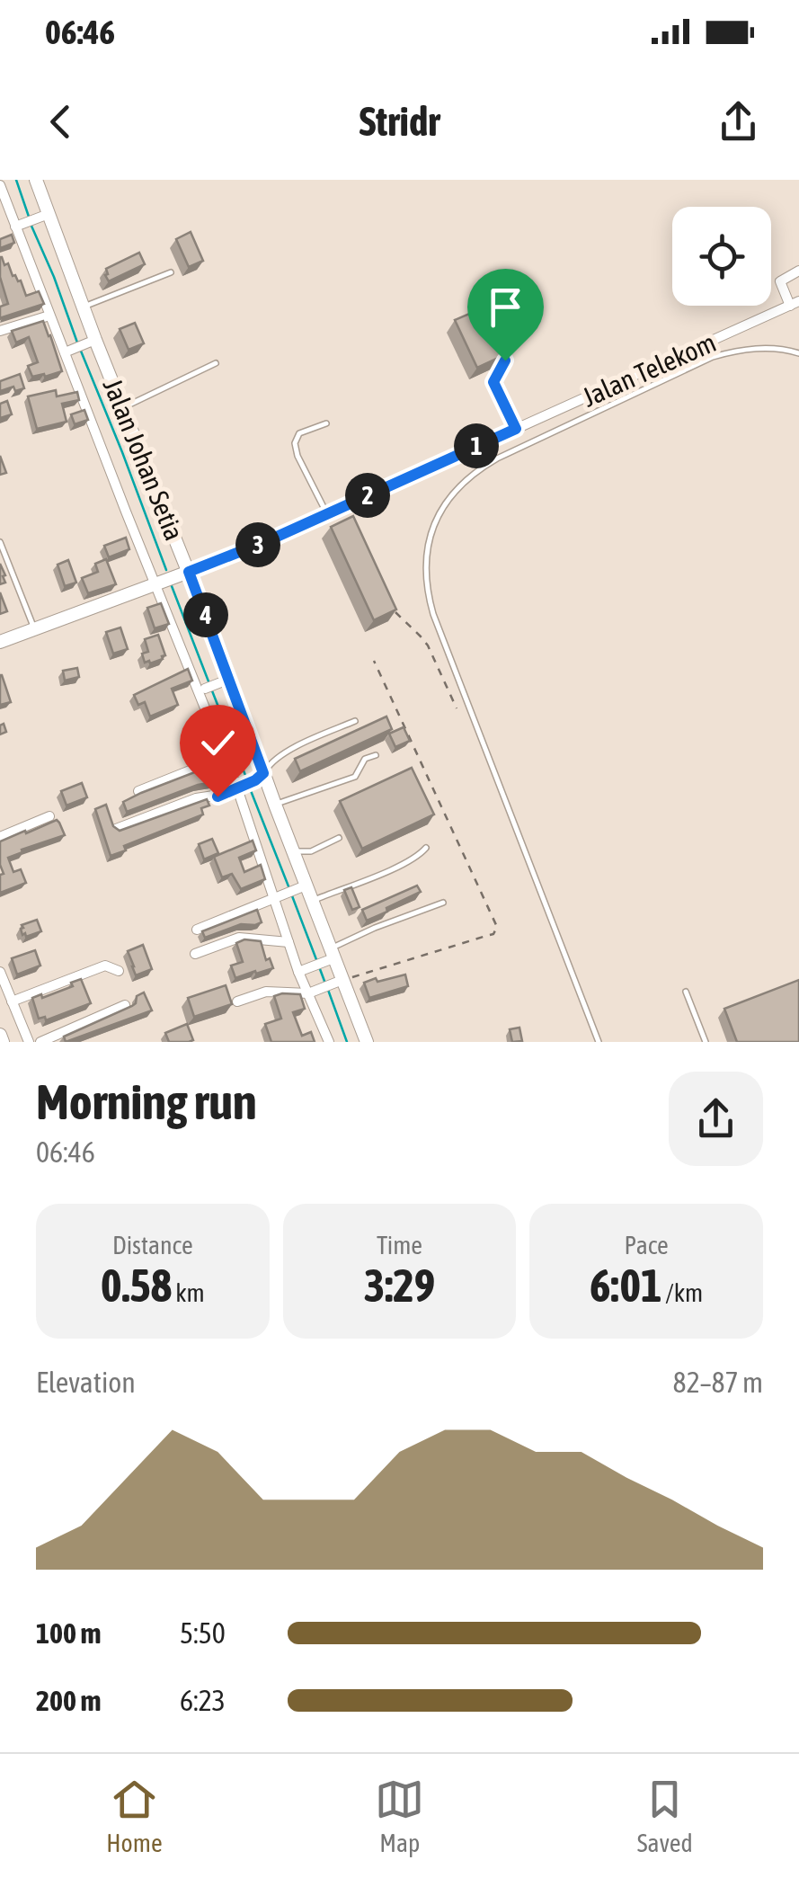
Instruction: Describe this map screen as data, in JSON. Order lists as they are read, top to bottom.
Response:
{
  "streets": {
    "main road": ["Jalan Telekom", "Jalan Johan Setia"]
  },
  "crossings": [
    ["Jalan Telekom", "Jalan Johan Setia"]
  ],
  "page": {
    "status": "06:46",
    "header": "Stridr",
    "pins": [
      "1",
      "2",
      "3",
      "4"
    ],
    "heading": ["Morning run", "06:46"],
    "stats": [
      ["Distance", "0.58 km"],
      ["Time", "3:29"],
      ["Pace", "6:01 /km"]
    ],
    "chart": ["Elevation", "82–87 m"],
    "list": [
      {
        "name": "100 m",
        "note": "5:50"
      },
      {
        "name": "200 m",
        "note": "6:23"
      }
    ],
    "tabs": ["Home", "Map", "Saved"]
  }
}
